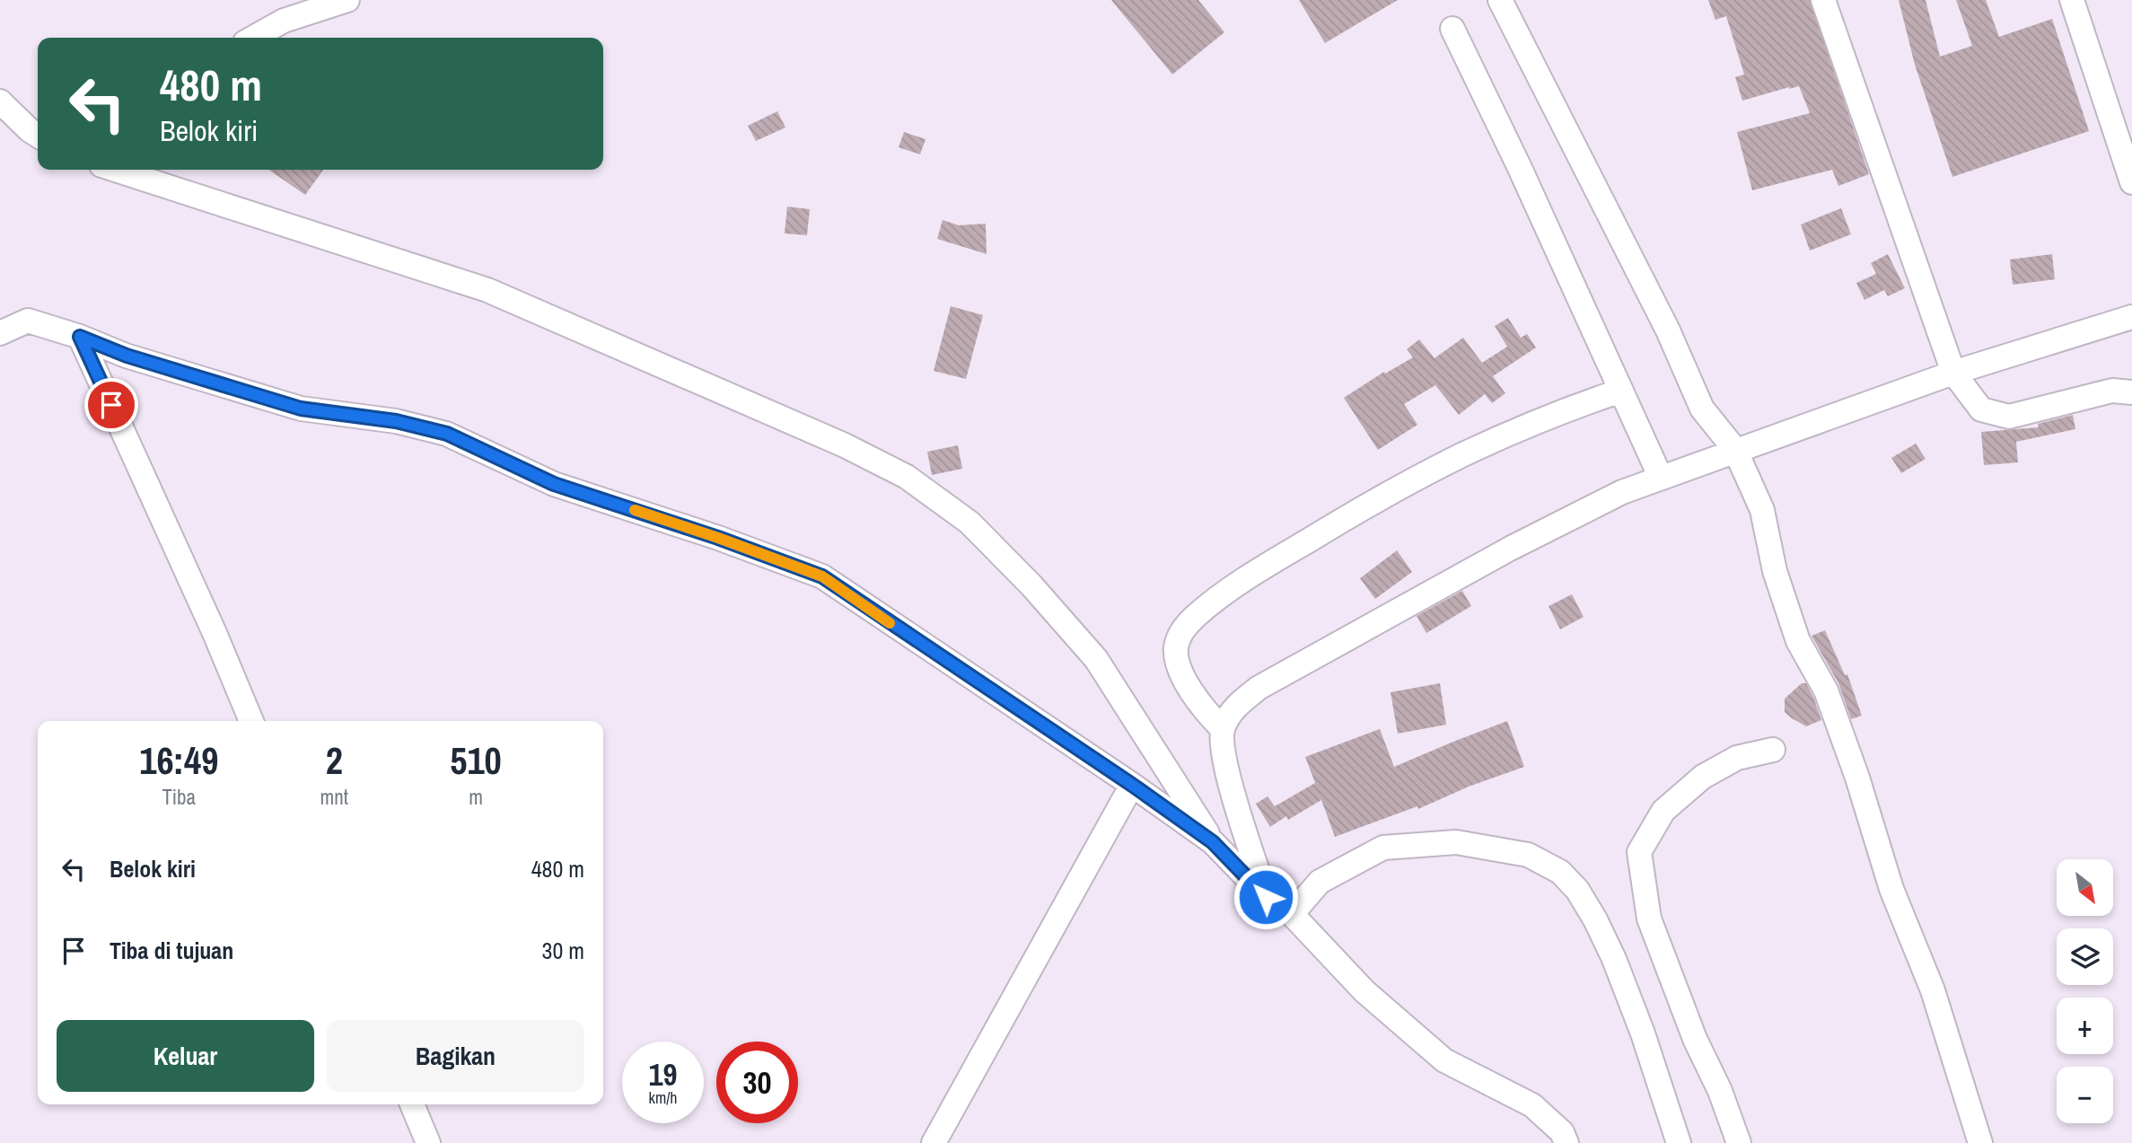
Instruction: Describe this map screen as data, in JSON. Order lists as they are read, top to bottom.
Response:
{
  "north": "bottom right",
  "page": {
    "turn": ["480 m", "Belok kiri"],
    "eta": [
      "16:49",
      "Tiba",
      "2",
      "mnt",
      "510",
      "m"
    ],
    "list": [
      {
        "name": "Belok kiri",
        "value": "480 m"
      },
      {
        "name": "Tiba di tujuan",
        "value": "30 m"
      }
    ],
    "map_buttons": ["+", "−"],
    "buttons": ["Keluar", "Bagikan"],
    "speed": "19 km/h",
    "limit": "30"
  }
}
